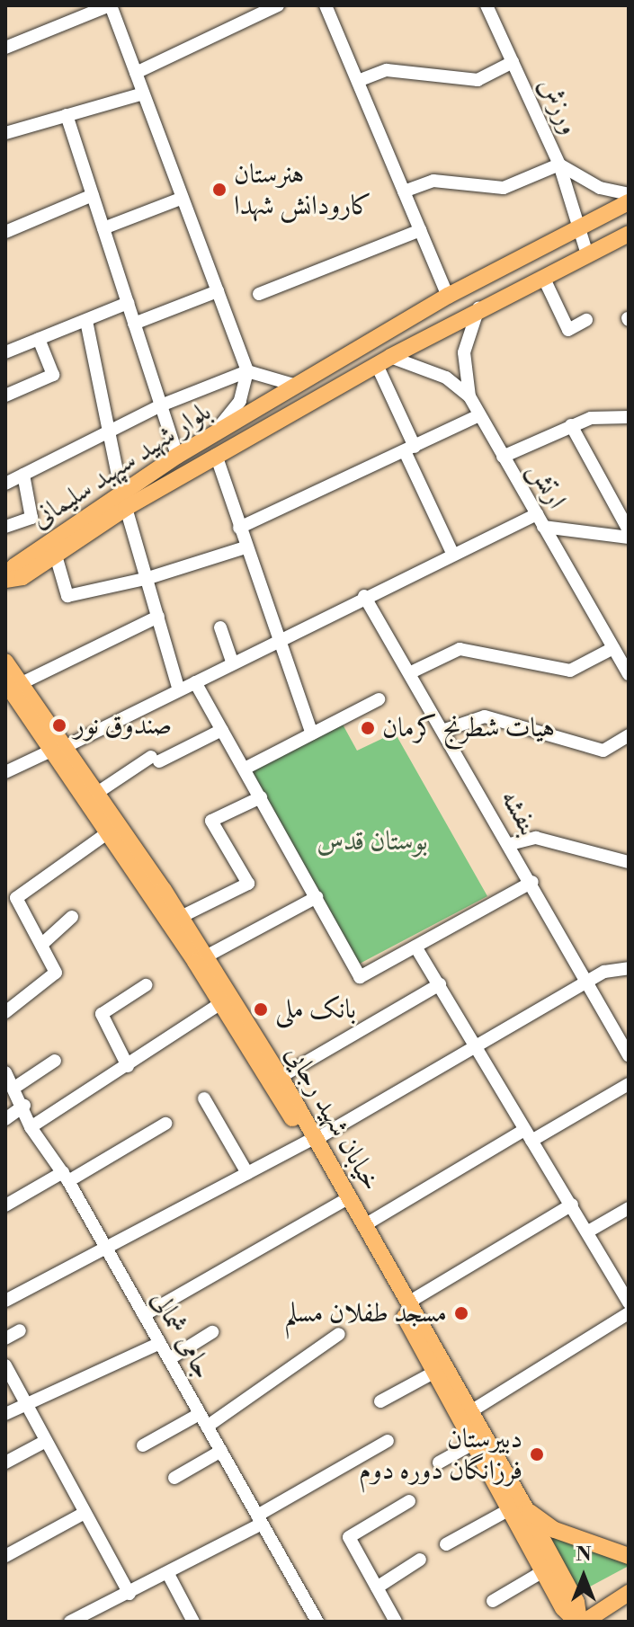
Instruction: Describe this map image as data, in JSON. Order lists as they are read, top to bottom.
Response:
{
  "streets": {
    "main road": ["بلوار شهید سپهبد سلیمانی", "خیابان شهید رجایی"],
    "street": [
      "ورزش",
      "ارتش",
      "بنفشه",
      "جامی شمالی"
    ]
  },
  "crossings": [
    ["ورزش", "بلوار شهید سپهبد سلیمانی"],
    ["بلوار شهید سپهبد سلیمانی", "ارتش"]
  ],
  "parks": ["بوستان قدس"],
  "places": [
    "هنرستان کارودانش شهدا",
    "صندوق نور",
    "هیات شطرنج کرمان",
    "بانک ملی",
    "مسجد طفلان مسلم",
    "دبیرستان فرزانگان دوره دوم"
  ],
  "north": "top"
}
